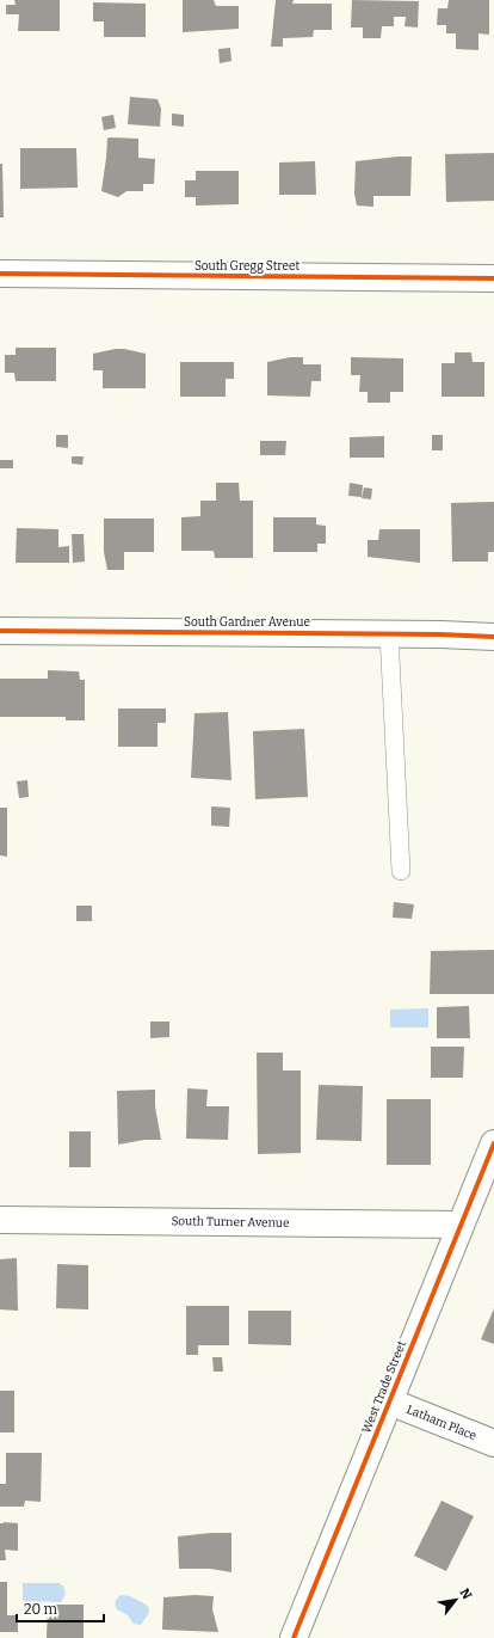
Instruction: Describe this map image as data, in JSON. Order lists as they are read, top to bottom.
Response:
{
  "streets": {
    "street": [
      "South Gregg Street",
      "South Gardner Avenue",
      "South Turner Avenue",
      "West Trade Street",
      "Latham Place"
    ]
  },
  "crossings": [
    ["South Turner Avenue", "West Trade Street"],
    ["West Trade Street", "Latham Place"]
  ],
  "scale_bar": "20 m",
  "north": "top right"
}
